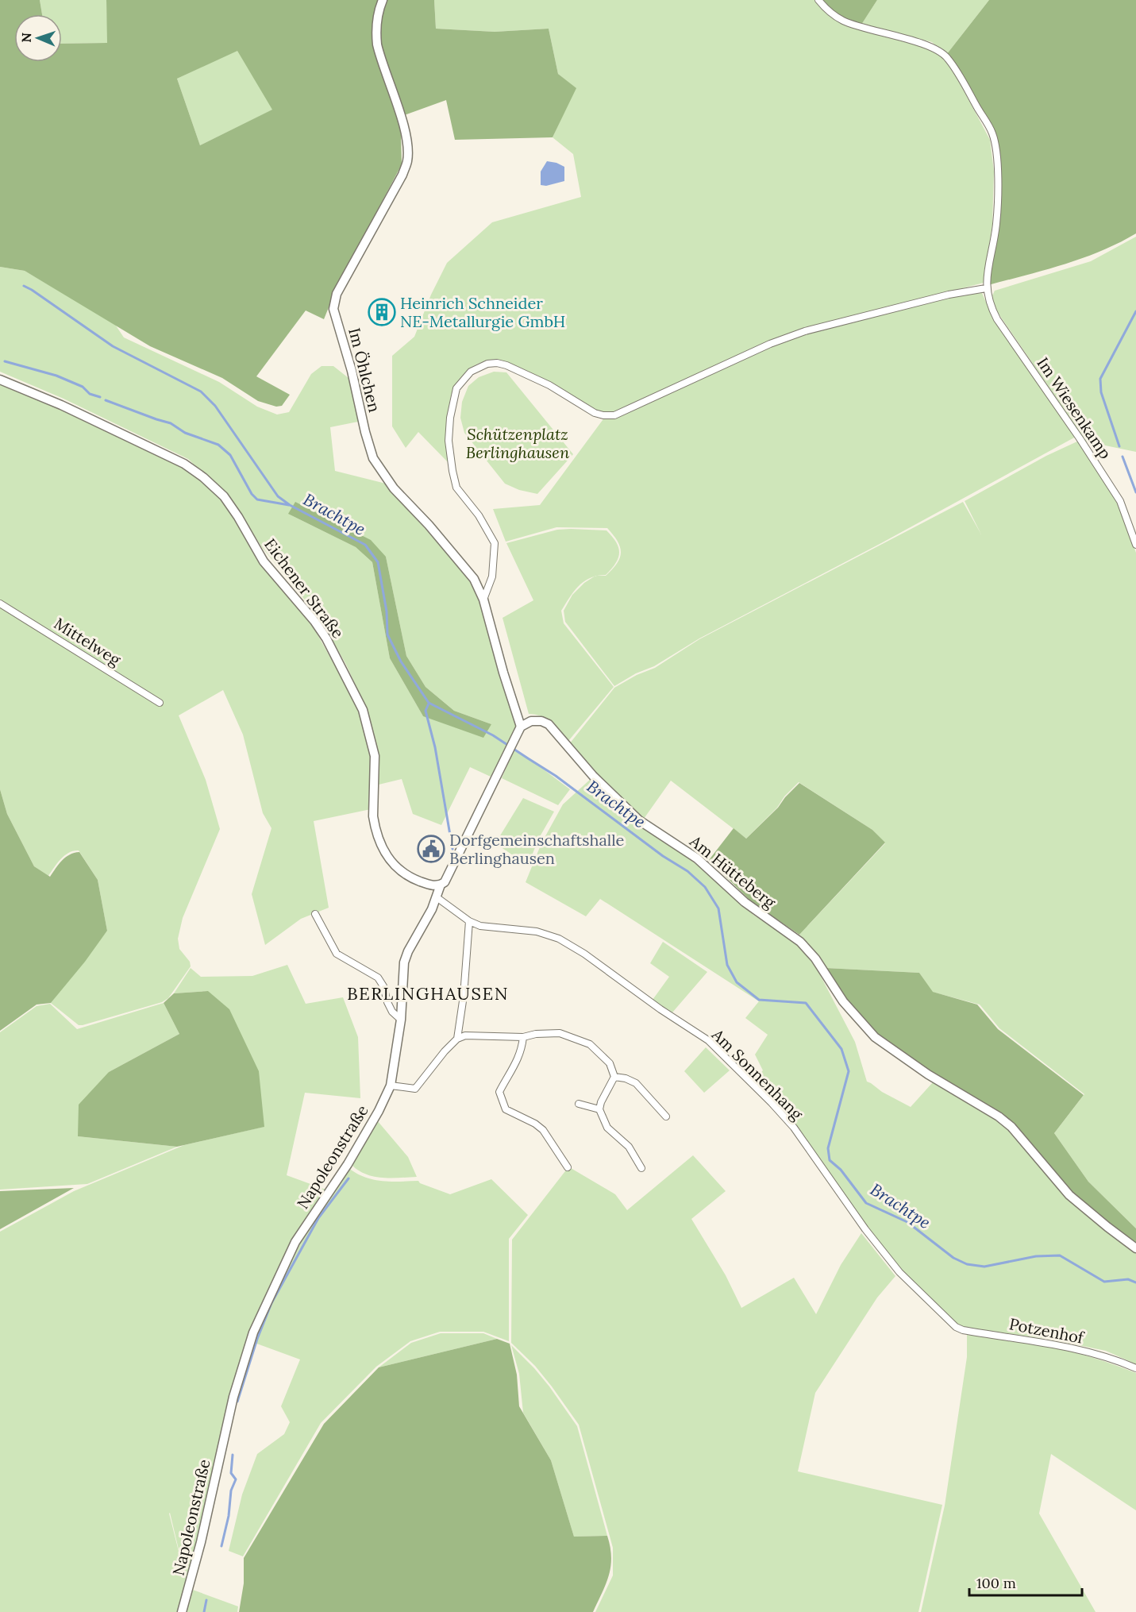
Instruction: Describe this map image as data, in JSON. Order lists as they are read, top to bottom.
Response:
{
  "streets": {
    "main road": [
      "Im Öhlchen",
      "Eichener Straße",
      "Am Hütteberg",
      "Napoleonstraße"
    ],
    "street": [
      "Im Wiesenkamp",
      "Mittelweg",
      "Am Sonnenhang",
      "Potzenhof"
    ]
  },
  "crossings": [
    ["Im Öhlchen", "Am Hütteberg"],
    ["Im Öhlchen", "Napoleonstraße"],
    ["Eichener Straße", "Napoleonstraße"],
    ["Am Hütteberg", "Napoleonstraße"],
    ["Am Sonnenhang", "Napoleonstraße"],
    ["Am Sonnenhang", "Potzenhof"]
  ],
  "districts": ["BERLINGHAUSEN"],
  "water": ["Brachtpe"],
  "parks": ["Schützenplatz Berlinghausen"],
  "places": {
    "building": ["Heinrich Schneider NE-Metallurgie GmbH"],
    "public building": ["Dorfgemeinschaftshalle Berlinghausen"]
  },
  "scale_bar": "100 m",
  "north": "left"
}
